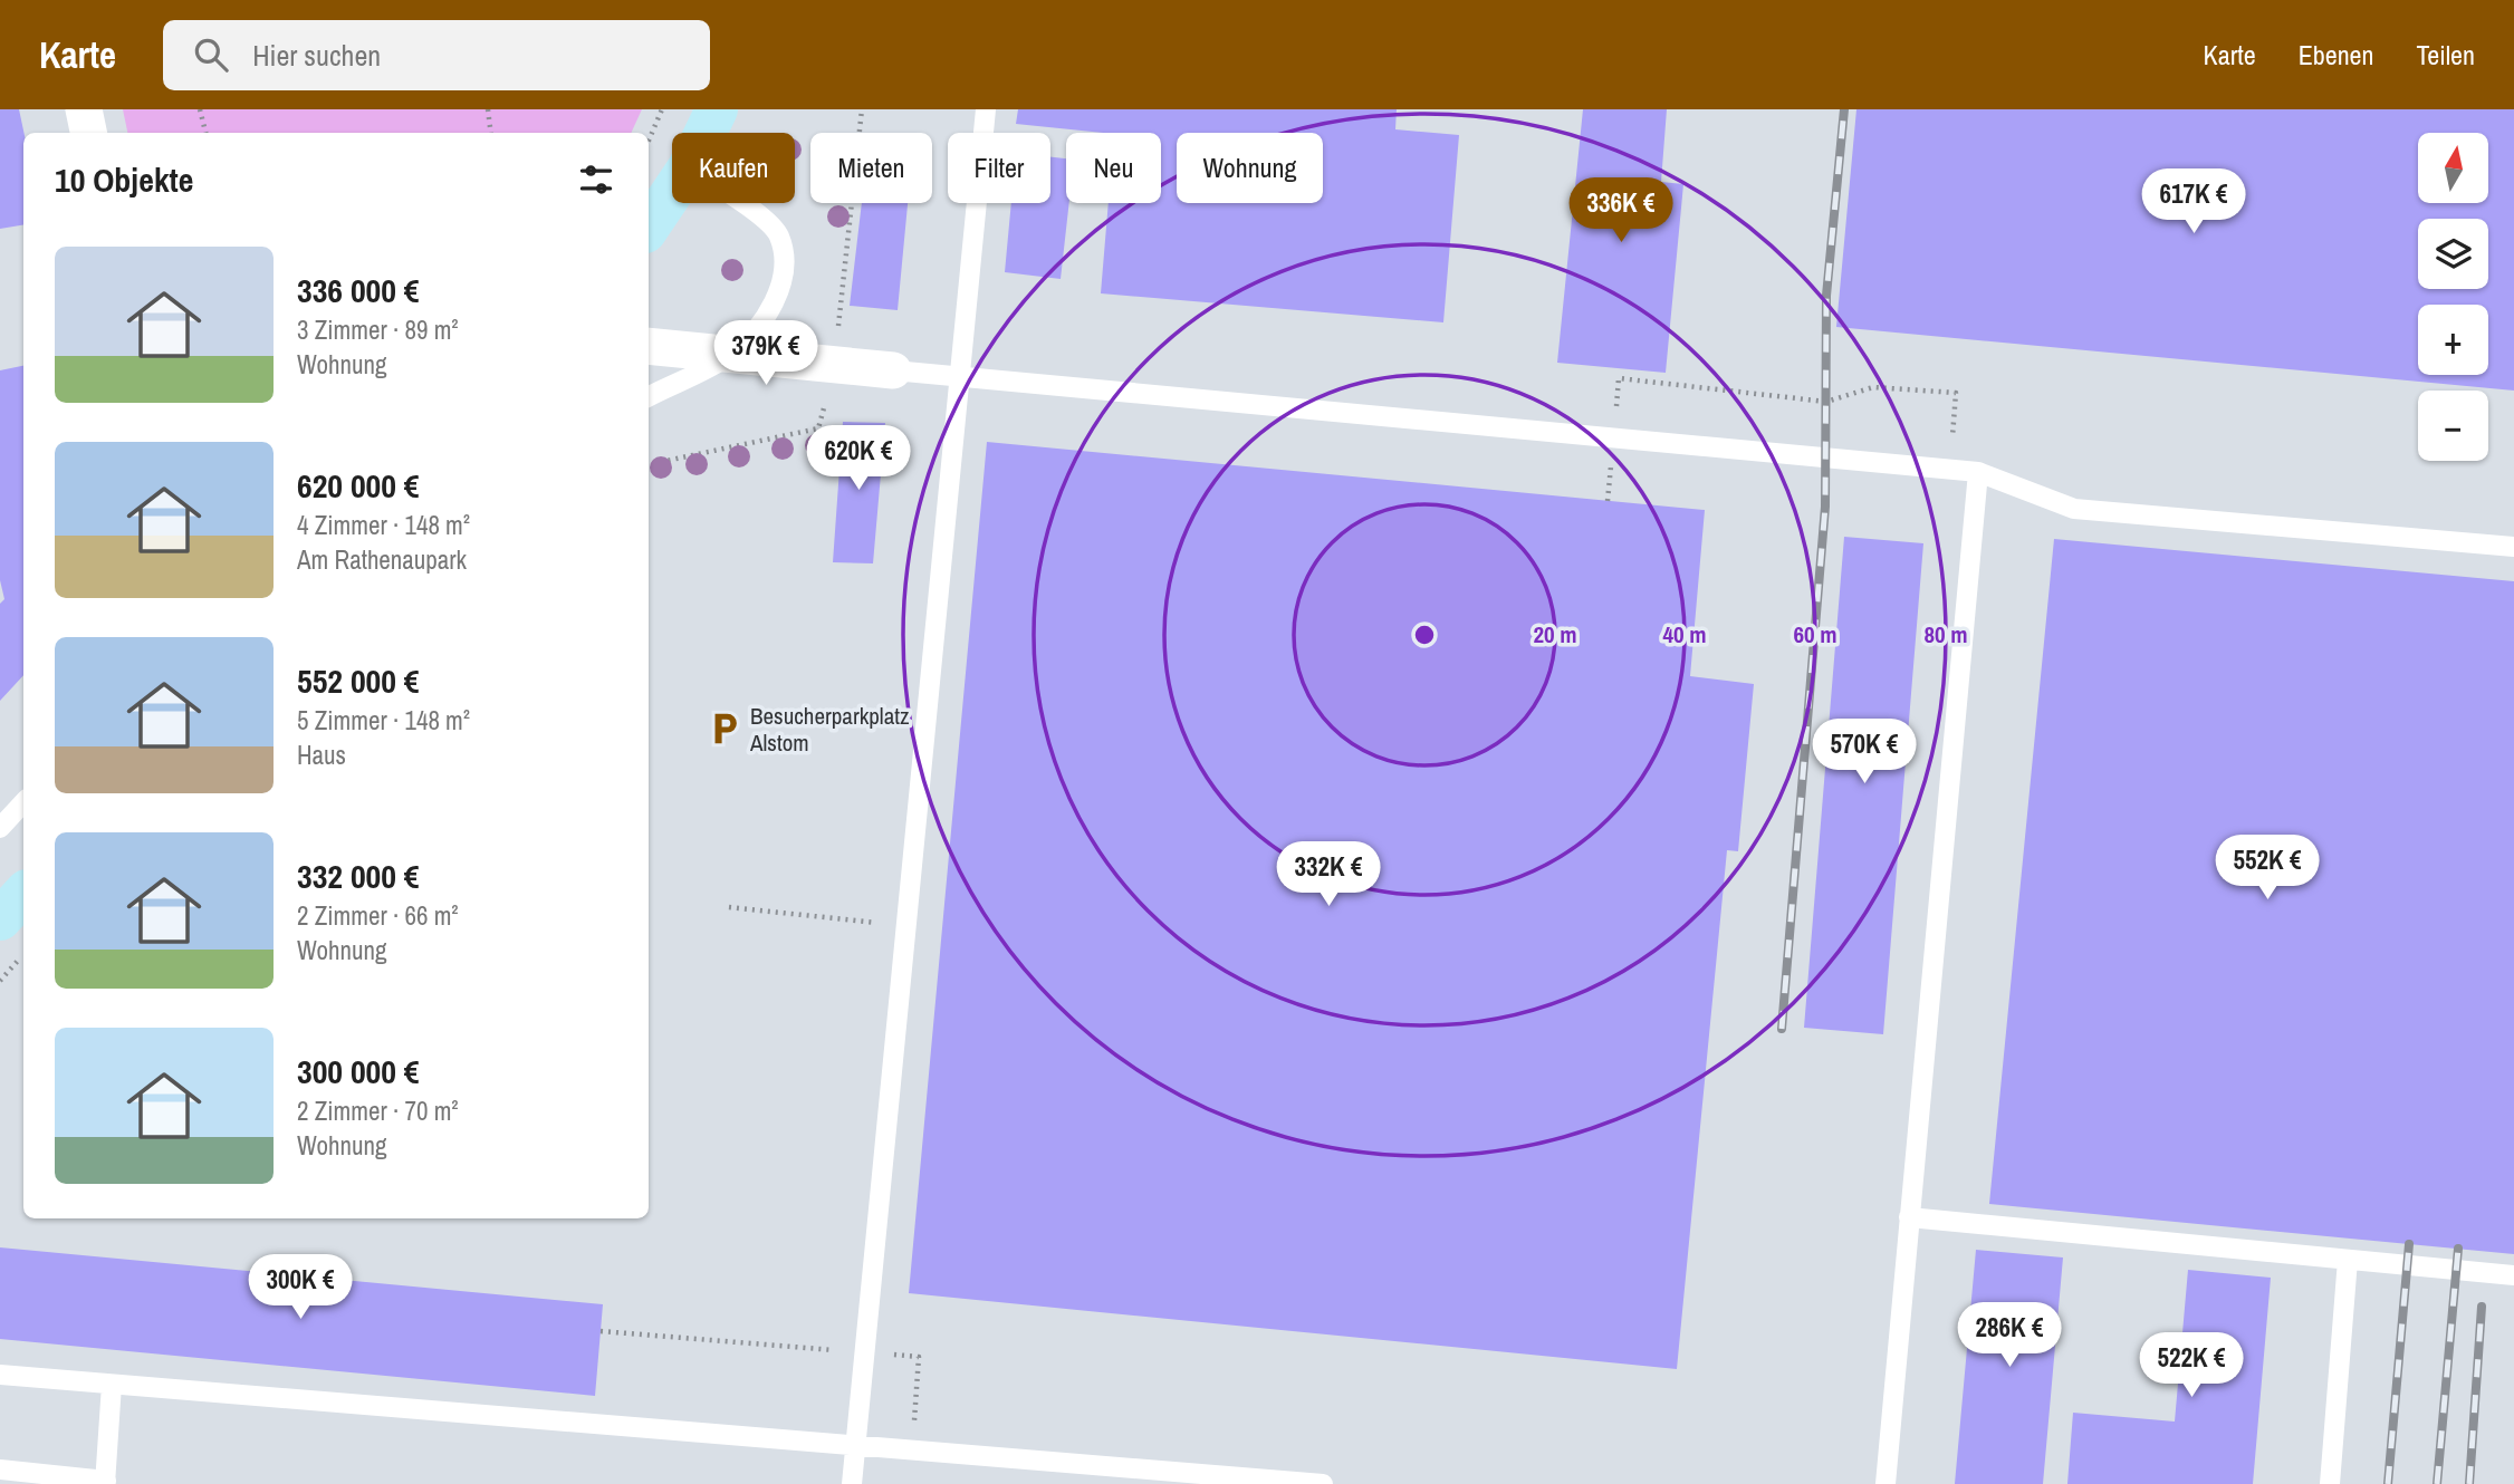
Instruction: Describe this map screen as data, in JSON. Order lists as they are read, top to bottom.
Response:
{
  "places": {
    "parking": ["Besucherparkplatz Alstom"]
  },
  "north": "top",
  "page": {
    "header": "Karte",
    "search": "Hier suchen",
    "nav": ["Karte", "Ebenen", "Teilen"],
    "map_buttons": ["+", "−"],
    "chip": [
      "Kaufen",
      "Mieten",
      "Filter",
      "Neu",
      "Wohnung"
    ],
    "heading": "10 Objekte",
    "price": [
      "617K €",
      "336K €",
      "379K €",
      "620K €",
      "570K €",
      "552K €",
      "332K €",
      "300K €",
      "286K €",
      "522K €"
    ],
    "list": [
      {
        "name": "336 000 €",
        "note": "3 Zimmer · 89 m² · Wohnung"
      },
      {
        "name": "620 000 €",
        "note": "4 Zimmer · 148 m² · Am Rathenaupark"
      },
      {
        "name": "552 000 €",
        "note": "5 Zimmer · 148 m² · Haus"
      },
      {
        "name": "332 000 €",
        "note": "2 Zimmer · 66 m² · Wohnung"
      },
      {
        "name": "300 000 €",
        "note": "2 Zimmer · 70 m² · Wohnung"
      }
    ]
  },
  "rings": [
    "20 m",
    "40 m",
    "60 m",
    "80 m"
  ]
}
